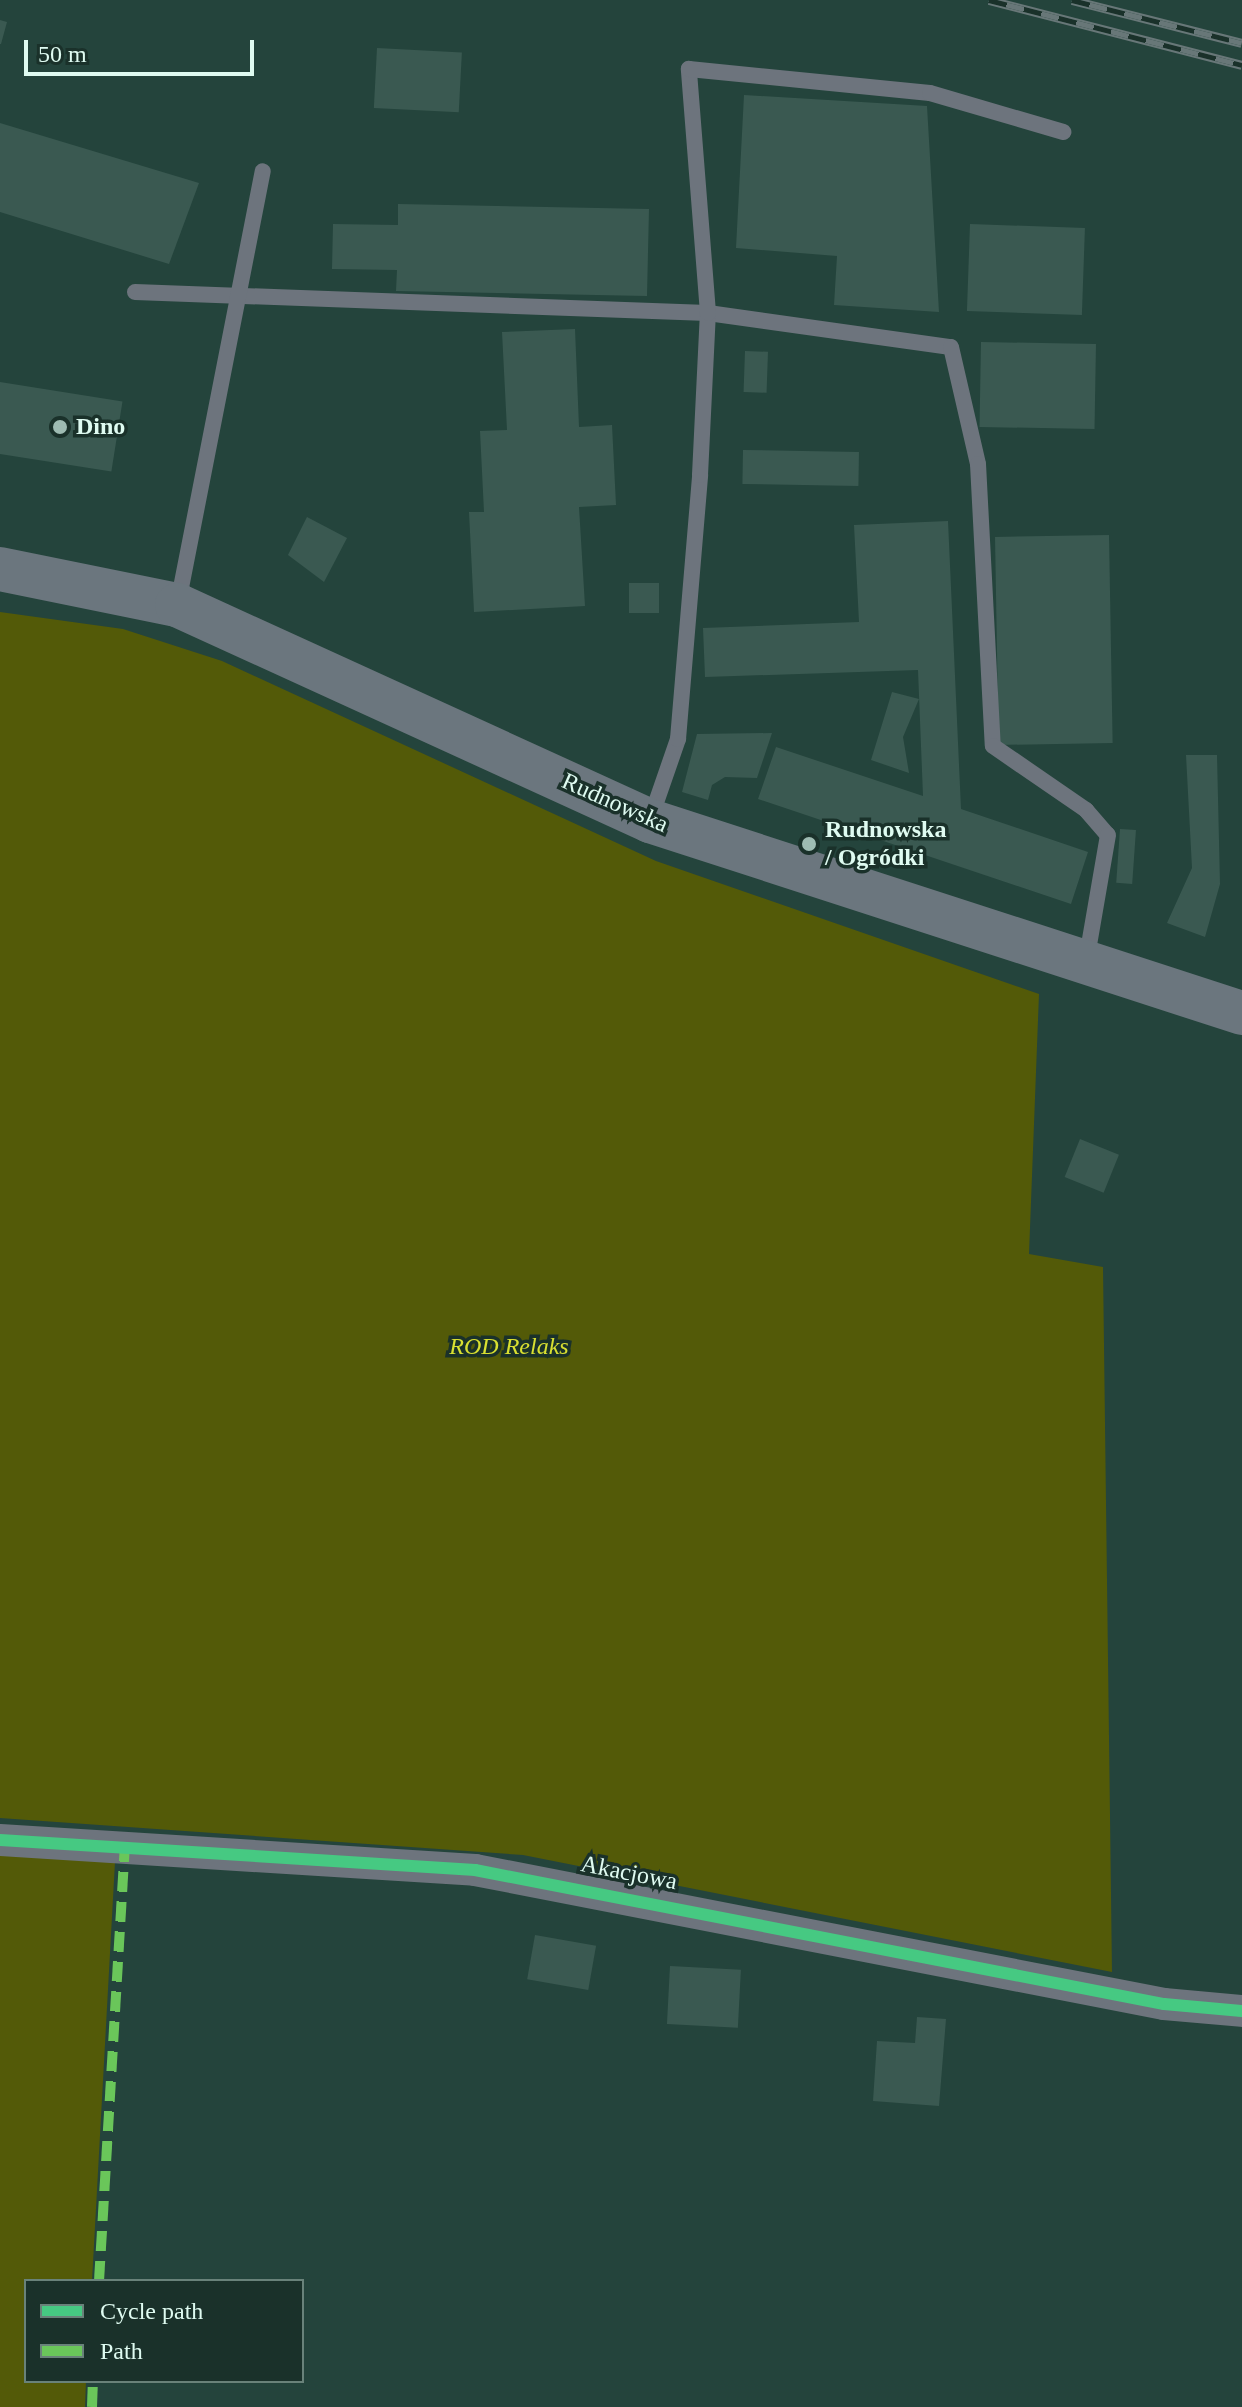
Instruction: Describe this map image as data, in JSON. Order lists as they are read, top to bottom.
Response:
{
  "streets": {
    "main road": ["Rudnowska"],
    "street": ["Akacjowa"]
  },
  "parks": ["ROD Relaks"],
  "places": ["Dino", "Rudnowska / Ogródki"],
  "legend": ["Cycle path", "Path"],
  "scale_bar": "50 m"
}
